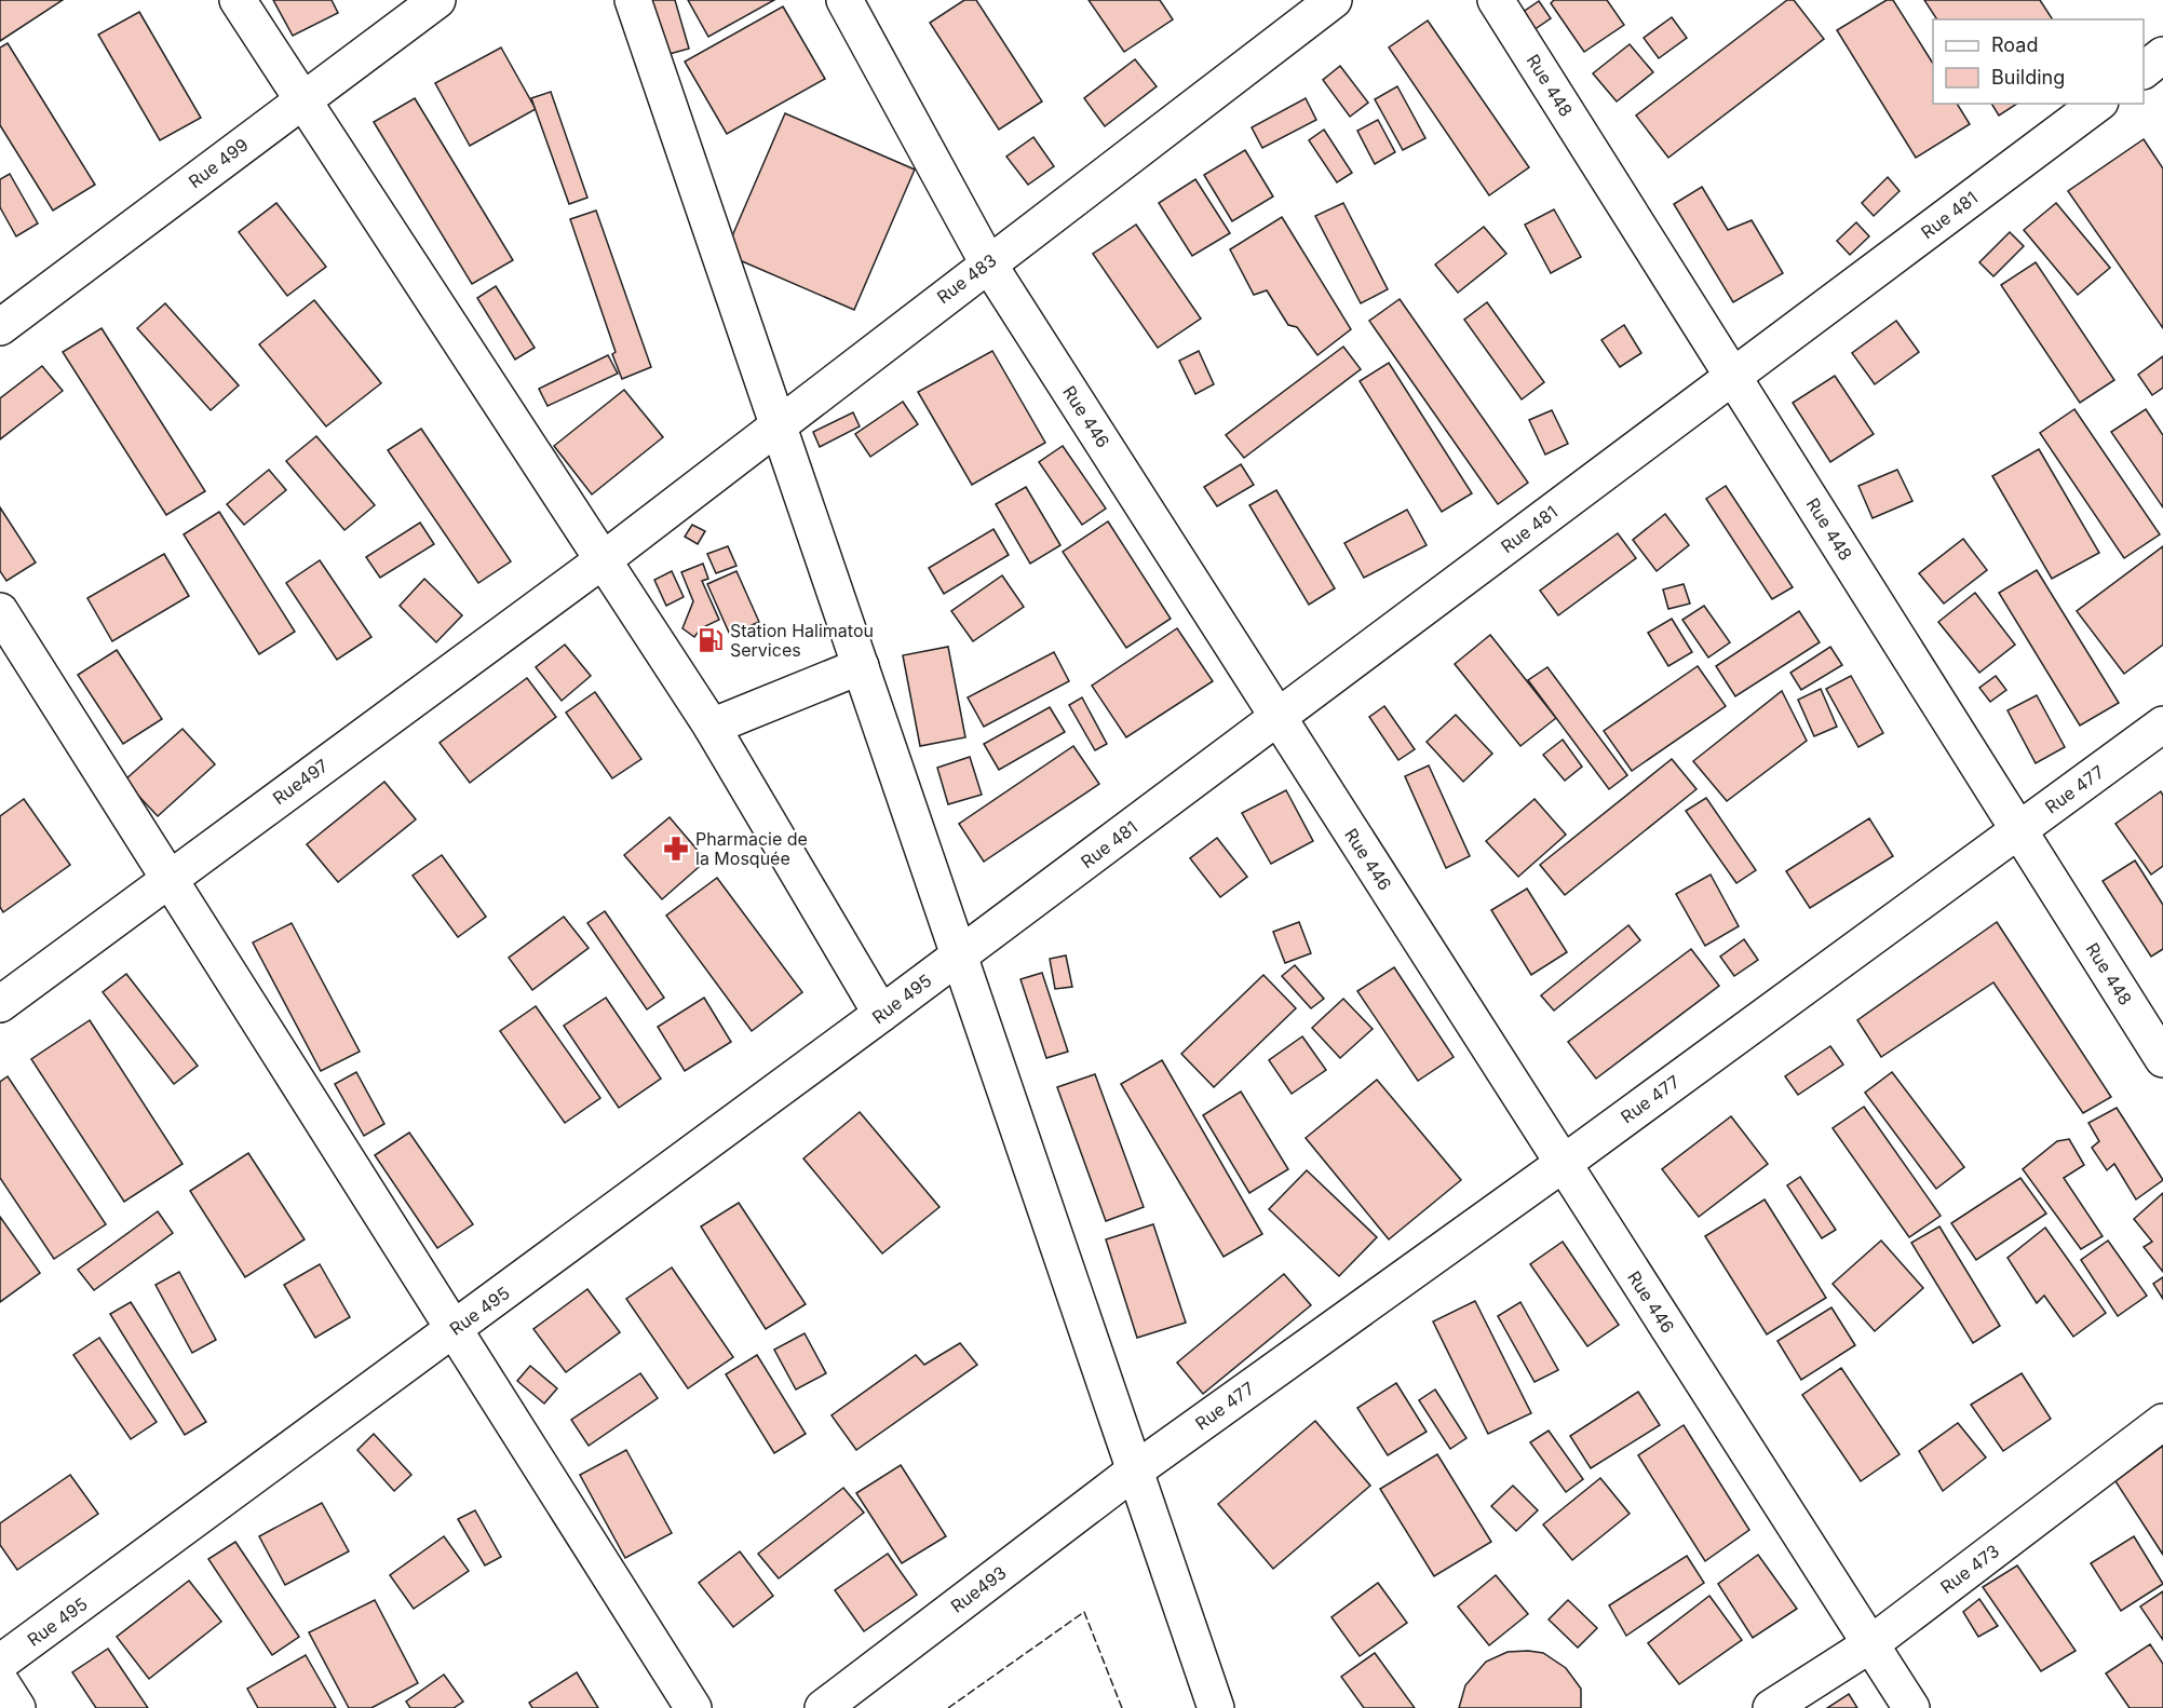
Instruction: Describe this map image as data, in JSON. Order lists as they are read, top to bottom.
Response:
{
  "streets": {
    "street": [
      "Rue 448",
      "Rue 499",
      "Rue 481",
      "Rue 483",
      "Rue 446",
      "Rue497",
      "Rue 477",
      "Rue 495",
      "Rue 473",
      "Rue493"
    ]
  },
  "crossings": [
    ["Rue 448", "Rue 481"],
    ["Rue 448", "Rue 477"],
    ["Rue 481", "Rue 446"],
    ["Rue 481", "Rue 495"],
    ["Rue 483", "Rue 446"],
    ["Rue 483", "Rue497"],
    ["Rue 446", "Rue 477"],
    ["Rue 446", "Rue 473"],
    ["Rue 477", "Rue493"]
  ],
  "places": {
    "fuel station": ["Station Halimatou Services"],
    "pharmacy": ["Pharmacie de la Mosquée"]
  },
  "legend": ["Road", "Building"]
}
